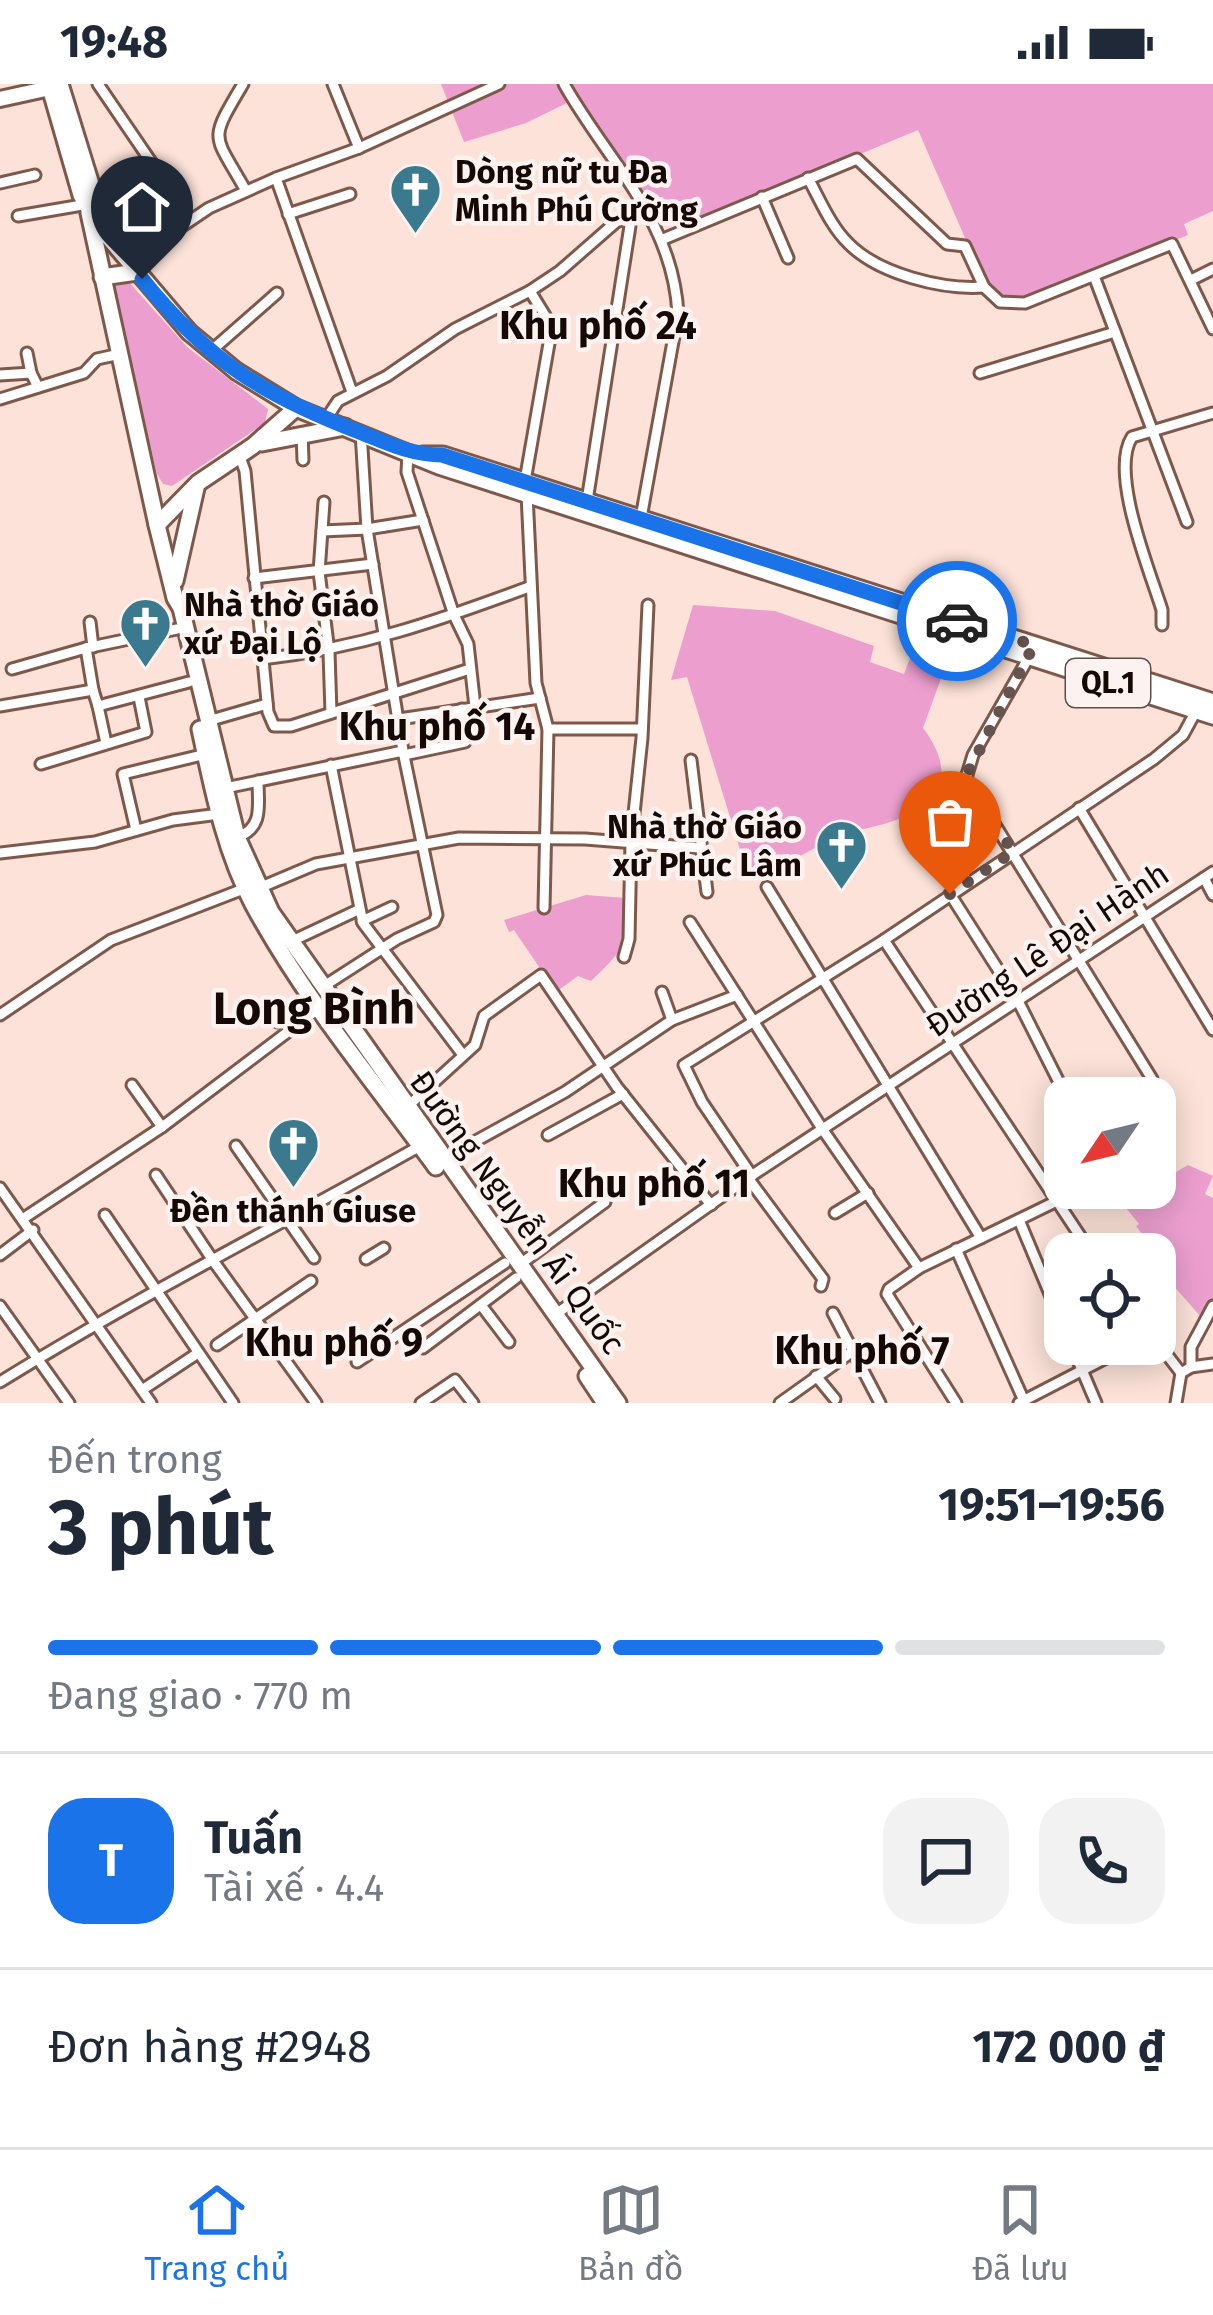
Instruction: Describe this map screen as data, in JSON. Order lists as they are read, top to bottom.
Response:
{
  "streets": {
    "main road": ["QL.1", "Đường Nguyễn Ái Quốc"],
    "street": ["Đường Lê Đại Hành"]
  },
  "crossings": [
    ["Đường Lê Đại Hành", "Đường Nguyễn Ái Quốc"]
  ],
  "districts": [
    "Khu phố 24",
    "Khu phố 14",
    "Long Bình",
    "Khu phố 11",
    "Khu phố 9",
    "Khu phố 7"
  ],
  "places": {
    "church": [
      "Dòng nữ tu Đa Minh Phú Cường",
      "Nhà thờ Giáo xứ Đại Lộ",
      "Nhà thờ Giáo xứ Phúc Lâm",
      "Đền thánh Giuse"
    ]
  },
  "north": "bottom left",
  "page": {
    "status": "19:48",
    "heading": ["3 phút", "Đến trong", "19:51–19:56"],
    "panel": [
      "Tuấn",
      "Tài xế · 4.4",
      "Đơn hàng #2948",
      "172 000 ₫"
    ],
    "bar": "Đang giao · 770 m",
    "round": "T",
    "tabs": ["Trang chủ", "Bản đồ", "Đã lưu"]
  }
}
